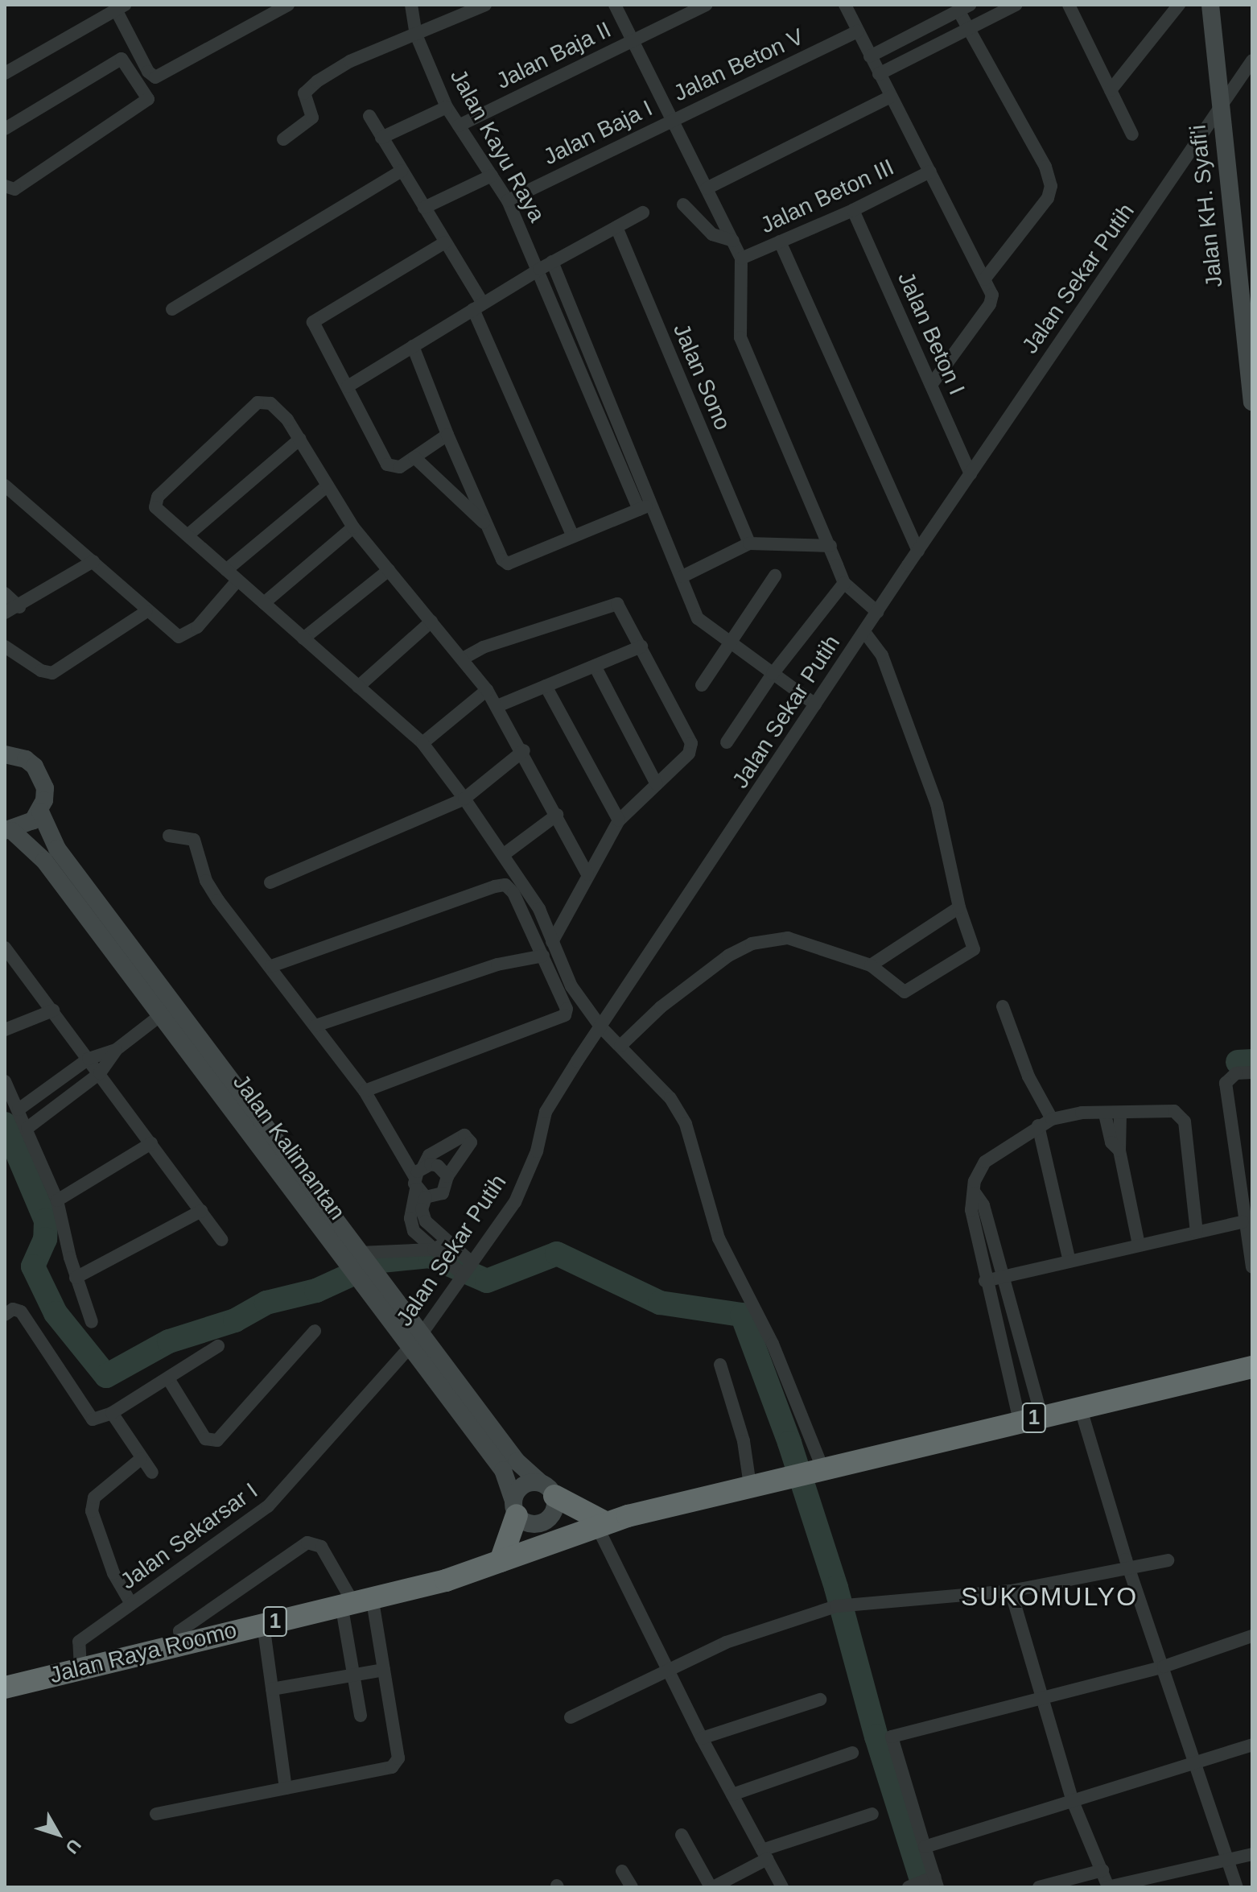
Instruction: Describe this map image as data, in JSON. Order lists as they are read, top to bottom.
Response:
{
  "streets": {
    "highway": ["1", "Jalan Raya Roomo"],
    "main road": ["Jalan KH. Syafi'i", "Jalan Kalimantan"],
    "street": [
      "Jalan Baja II",
      "Jalan Beton V",
      "Jalan Baja I",
      "Jalan Kayu Raya",
      "Jalan Beton III",
      "Jalan Sekar Putih",
      "Jalan Beton I",
      "Jalan Sono",
      "Jalan Sekarsar I"
    ]
  },
  "crossings": [
    ["Jalan Baja II", "Jalan Kayu Raya"],
    ["Jalan Beton V", "Jalan Baja I"],
    ["Jalan Baja I", "Jalan Kayu Raya"],
    ["Jalan Beton III", "Jalan Beton I"],
    ["Jalan KH. Syafi'i", "Jalan Sekar Putih"],
    ["Jalan Sekar Putih", "Jalan Beton I"],
    ["Jalan Sekar Putih", "Jalan Kalimantan"],
    ["Jalan Sekar Putih", "Jalan Sekarsar I"],
    ["Jalan Kalimantan", "1"],
    ["Jalan Kalimantan", "Jalan Sekarsar I"],
    ["Jalan Kalimantan", "Jalan Raya Roomo"],
    ["1", "Jalan Raya Roomo"],
    ["Jalan Sekarsar I", "Jalan Raya Roomo"]
  ],
  "districts": ["SUKOMULYO"],
  "north": "bottom right"
}
